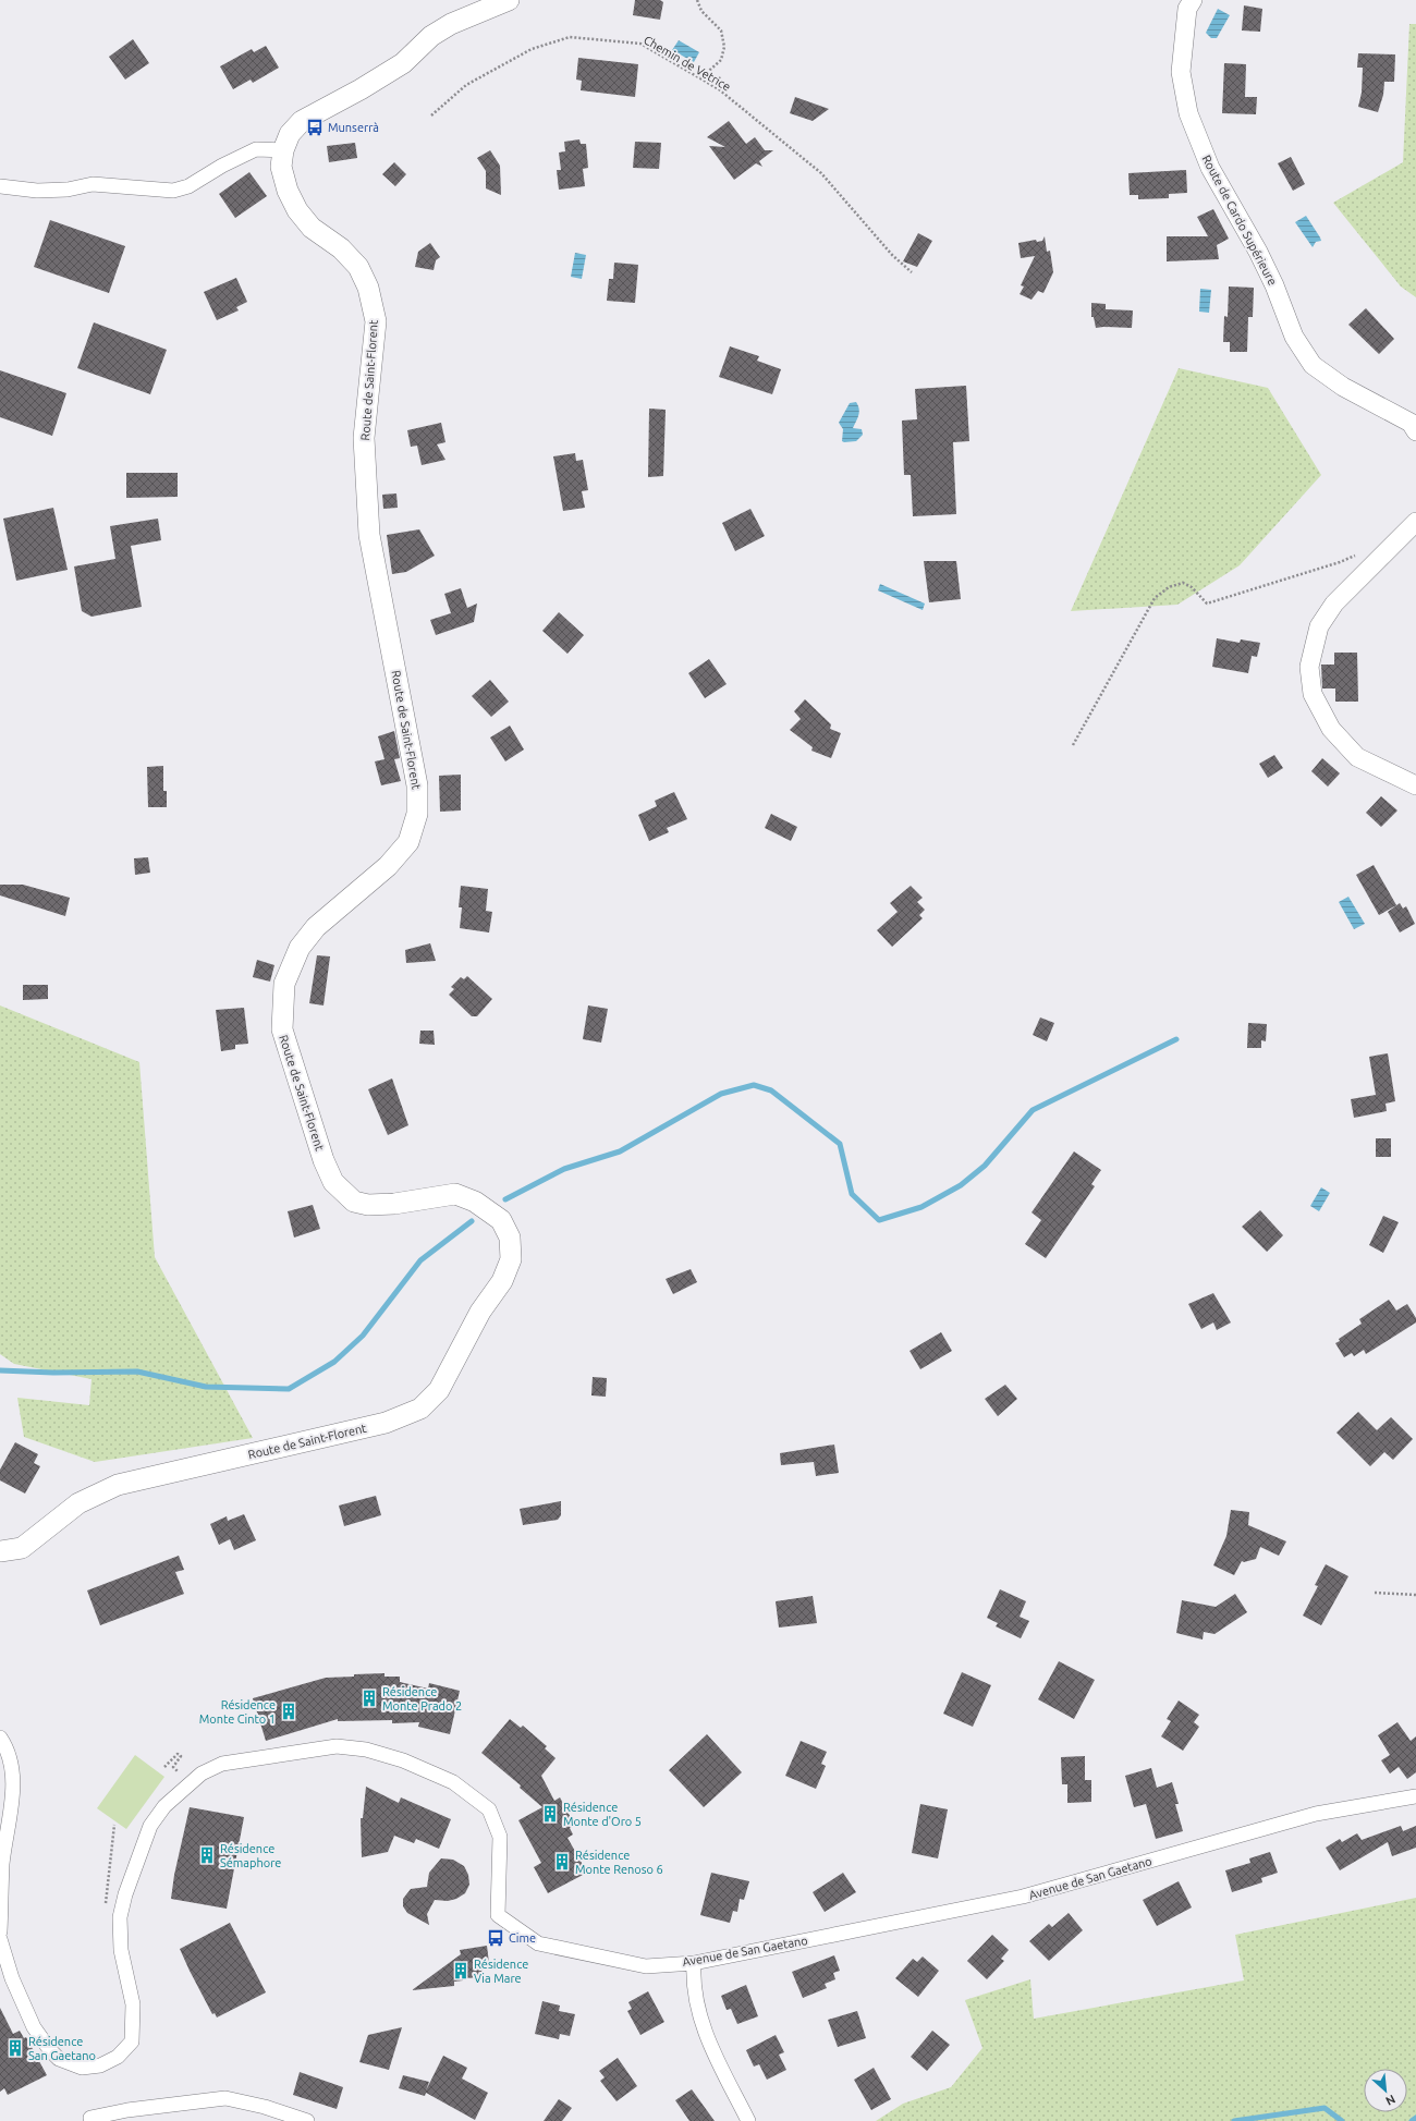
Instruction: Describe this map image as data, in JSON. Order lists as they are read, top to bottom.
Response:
{
  "streets": {
    "main road": ["Route de Saint-Florent"],
    "street": ["Route de Cardo Supérieure", "Avenue de San Gaetano"],
    "path": ["Chemin de Vetrice"]
  },
  "places": {
    "bus stop": ["Munserrà", "Cime"],
    "building": [
      "Résidence Monte Prado 2",
      "Résidence Monte Cinto 1",
      "Résidence Monte d'Oro 5",
      "Résidence Sémaphore",
      "Résidence Monte Renoso 6",
      "Résidence Via Mare",
      "Résidence San Gaetano"
    ]
  },
  "north": "bottom right"
}
